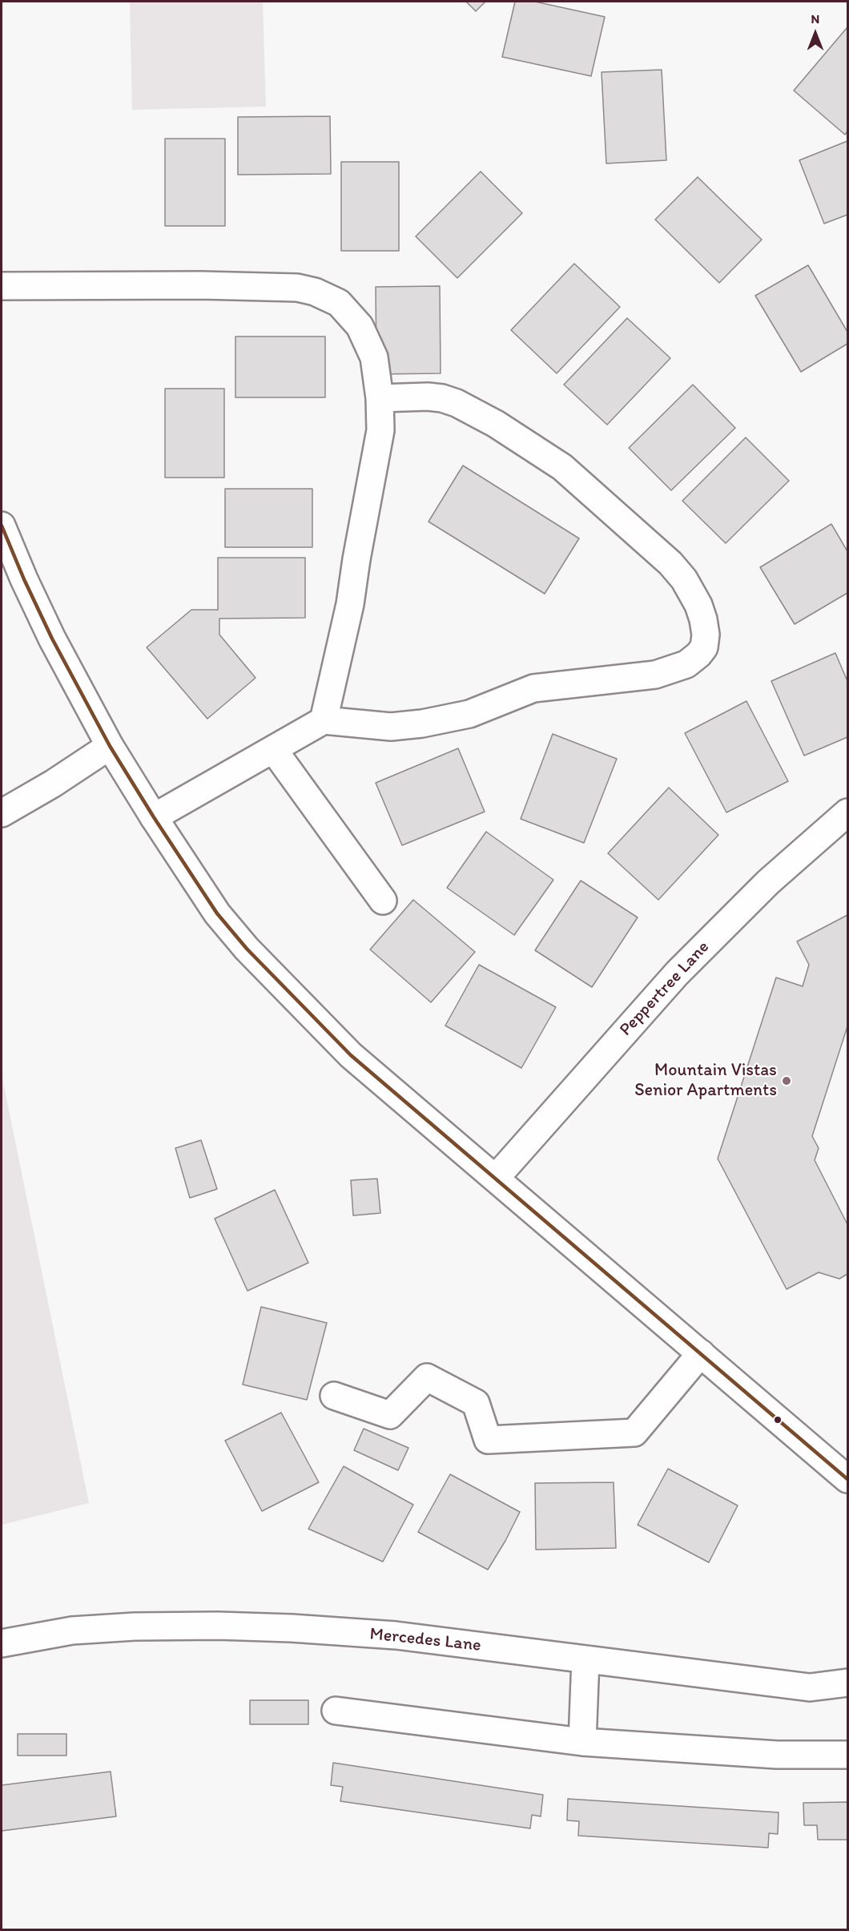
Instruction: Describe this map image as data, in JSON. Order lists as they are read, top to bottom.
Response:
{
  "streets": {
    "street": ["Peppertree Lane", "Mercedes Lane"]
  },
  "places": ["Mountain Vistas Senior Apartments"],
  "north": "top"
}
